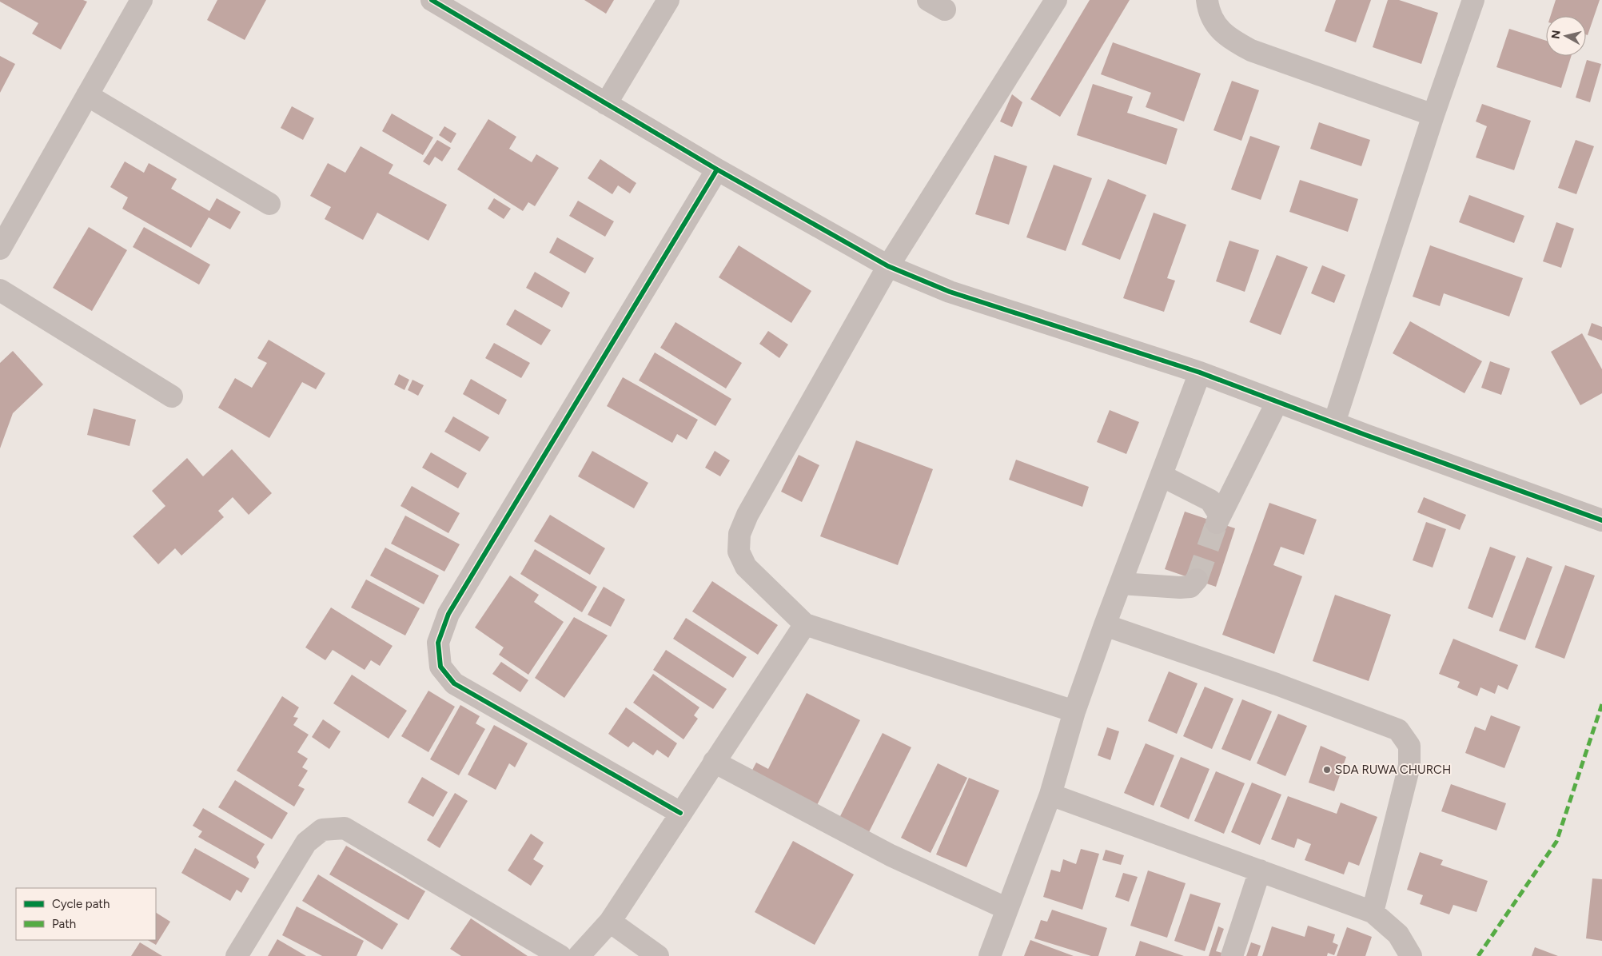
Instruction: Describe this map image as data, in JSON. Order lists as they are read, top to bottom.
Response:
{
  "places": ["SDA RUWA CHURCH"],
  "legend": ["Cycle path", "Path"],
  "north": "left"
}
